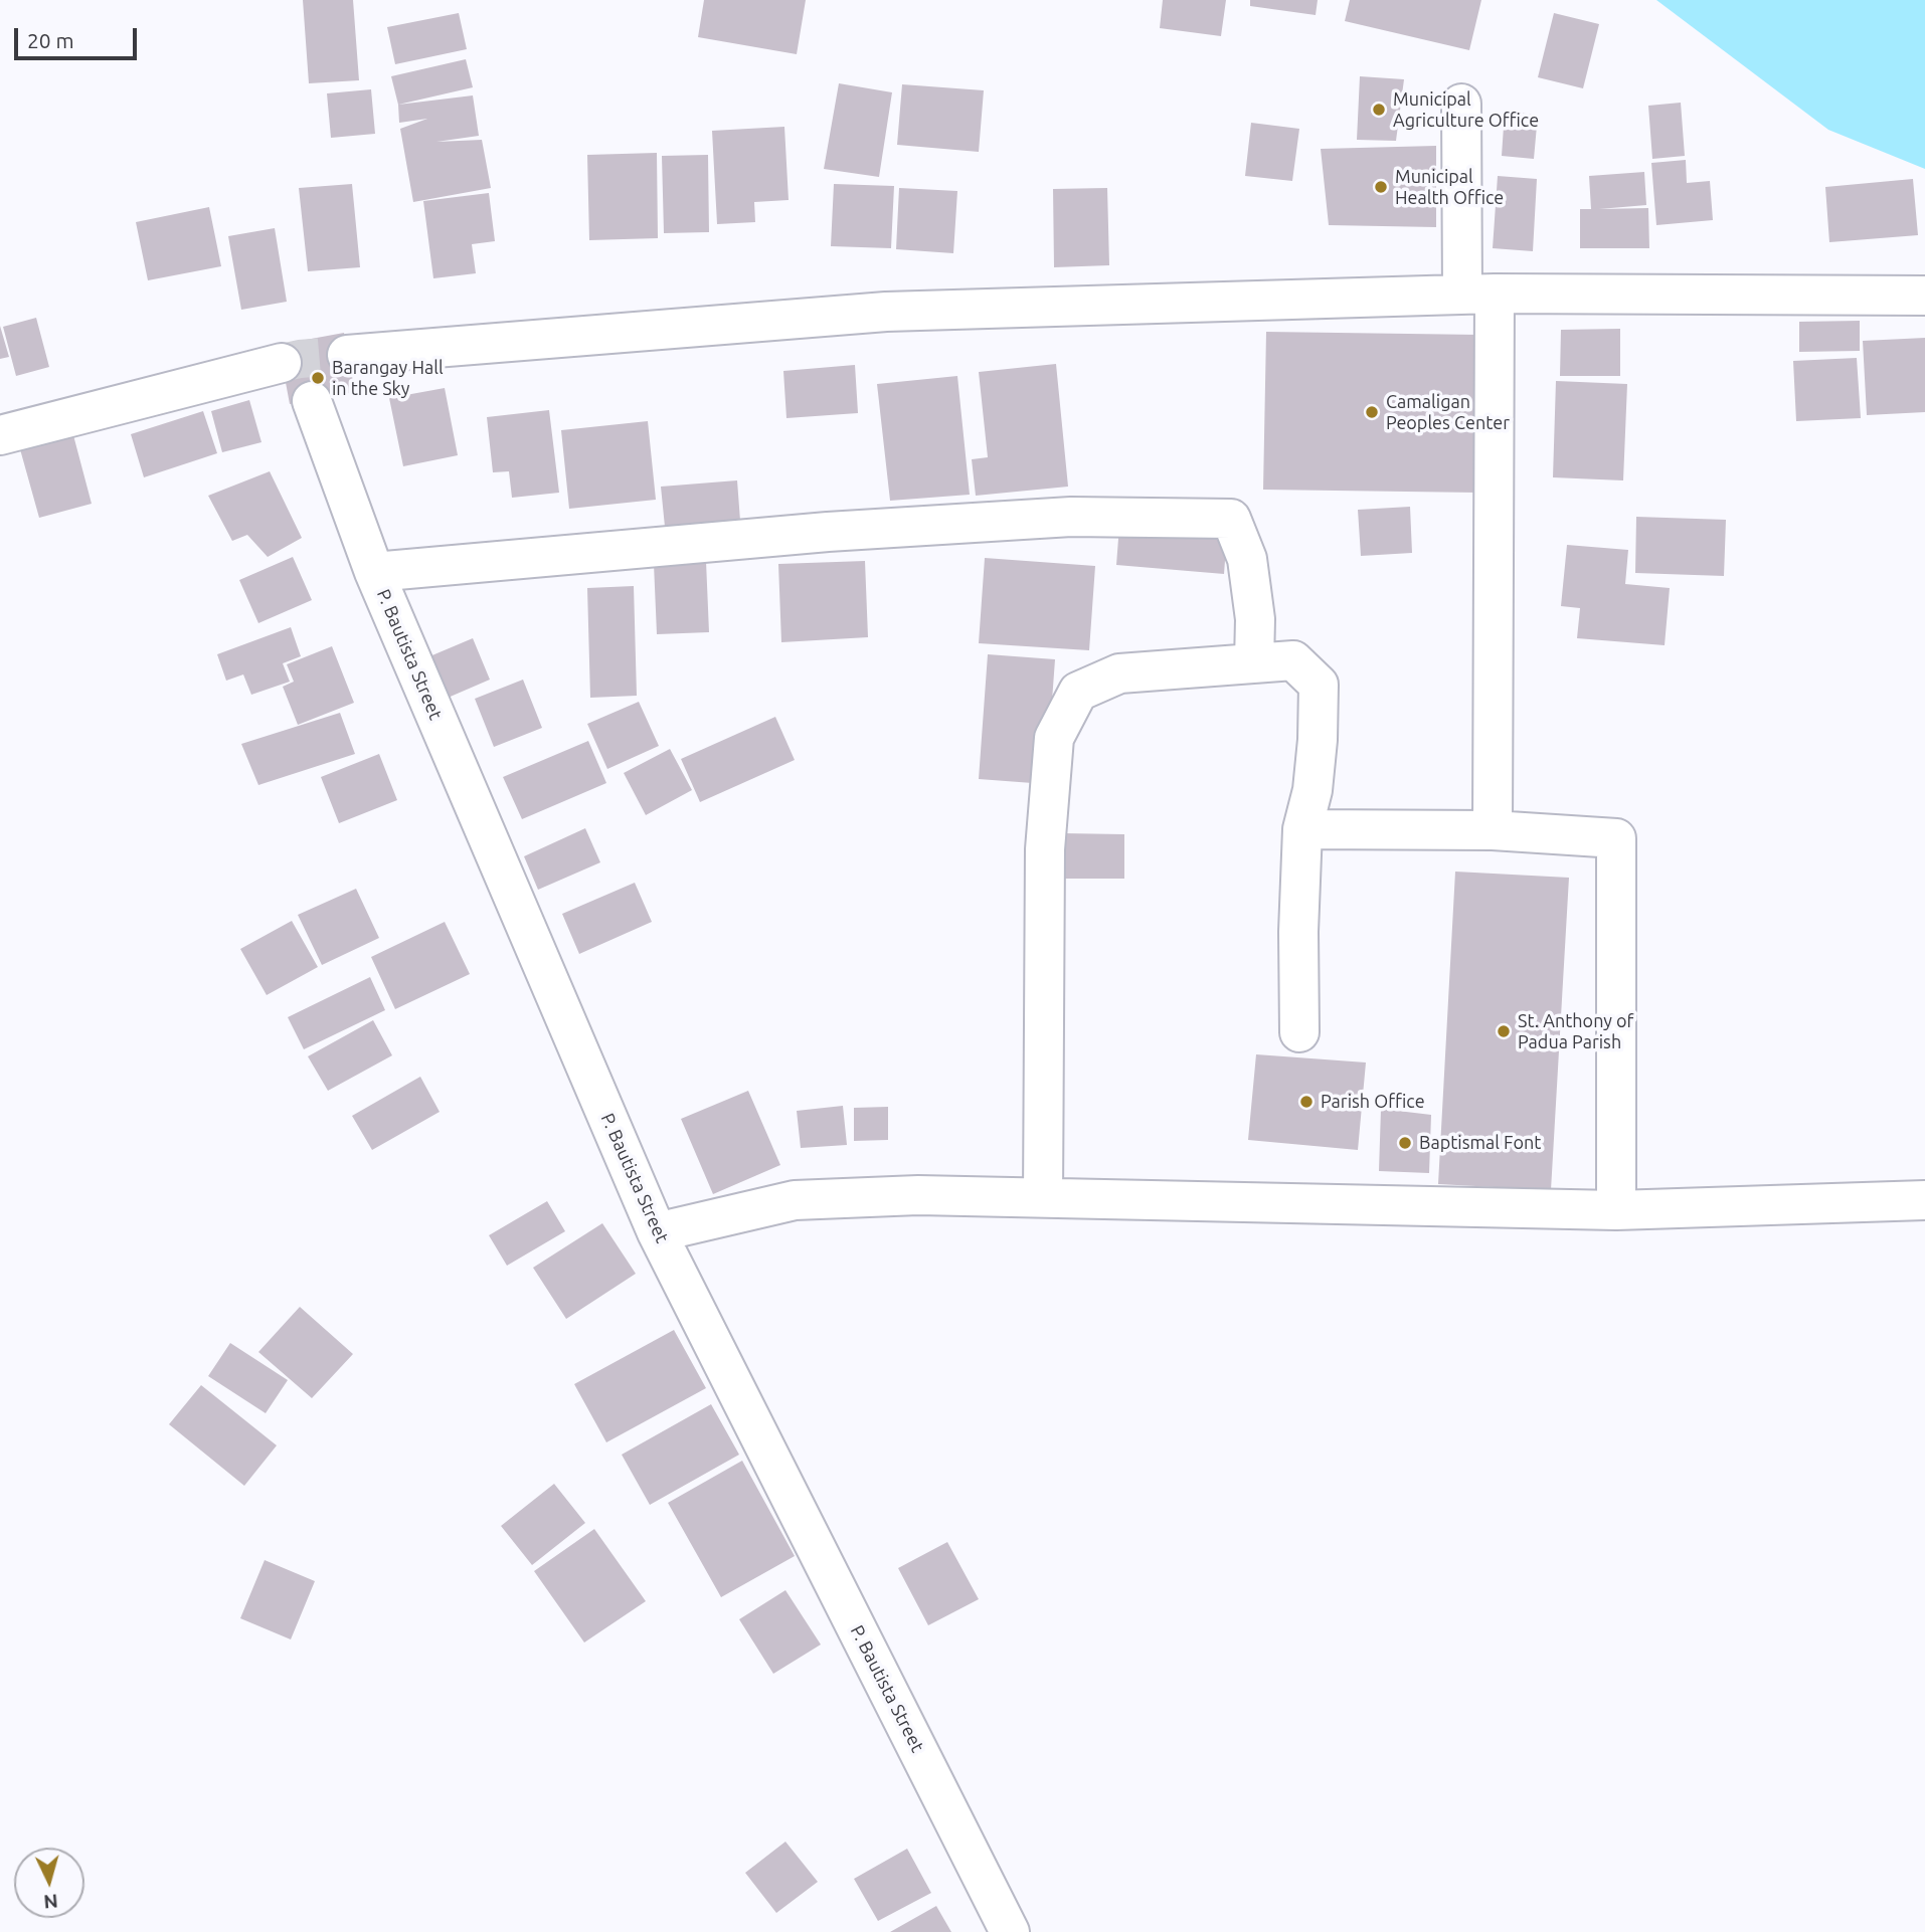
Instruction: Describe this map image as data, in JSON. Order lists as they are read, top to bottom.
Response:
{
  "streets": {
    "street": ["P. Bautista Street"]
  },
  "places": [
    "Municipal Agriculture Office",
    "Municipal Health Office",
    "Barangay Hall in the Sky",
    "Camaligan Peoples Center",
    "St. Anthony of Padua Parish",
    "Parish Office",
    "Baptismal Font"
  ],
  "scale_bar": "20 m",
  "north": "bottom"
}
